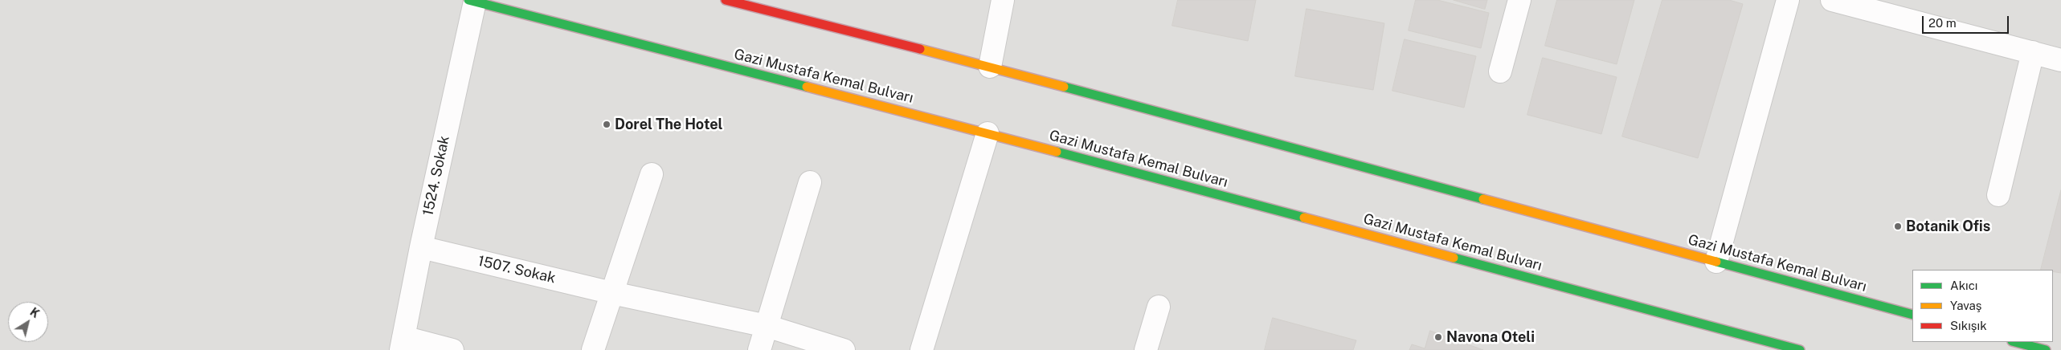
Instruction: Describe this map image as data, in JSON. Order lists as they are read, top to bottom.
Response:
{
  "streets": {
    "highway": ["Gazi Mustafa Kemal Bulvarı"],
    "street": ["1524. Sokak", "1507. Sokak"]
  },
  "crossings": [
    ["Gazi Mustafa Kemal Bulvarı", "1524. Sokak"],
    ["1524. Sokak", "1507. Sokak"]
  ],
  "places": ["Dorel The Hotel", "Botanik Ofis", "Navona Oteli"],
  "legend": ["Akıcı", "Yavaş", "Sıkışık"],
  "scale_bar": "20 m",
  "north": "top right"
}
